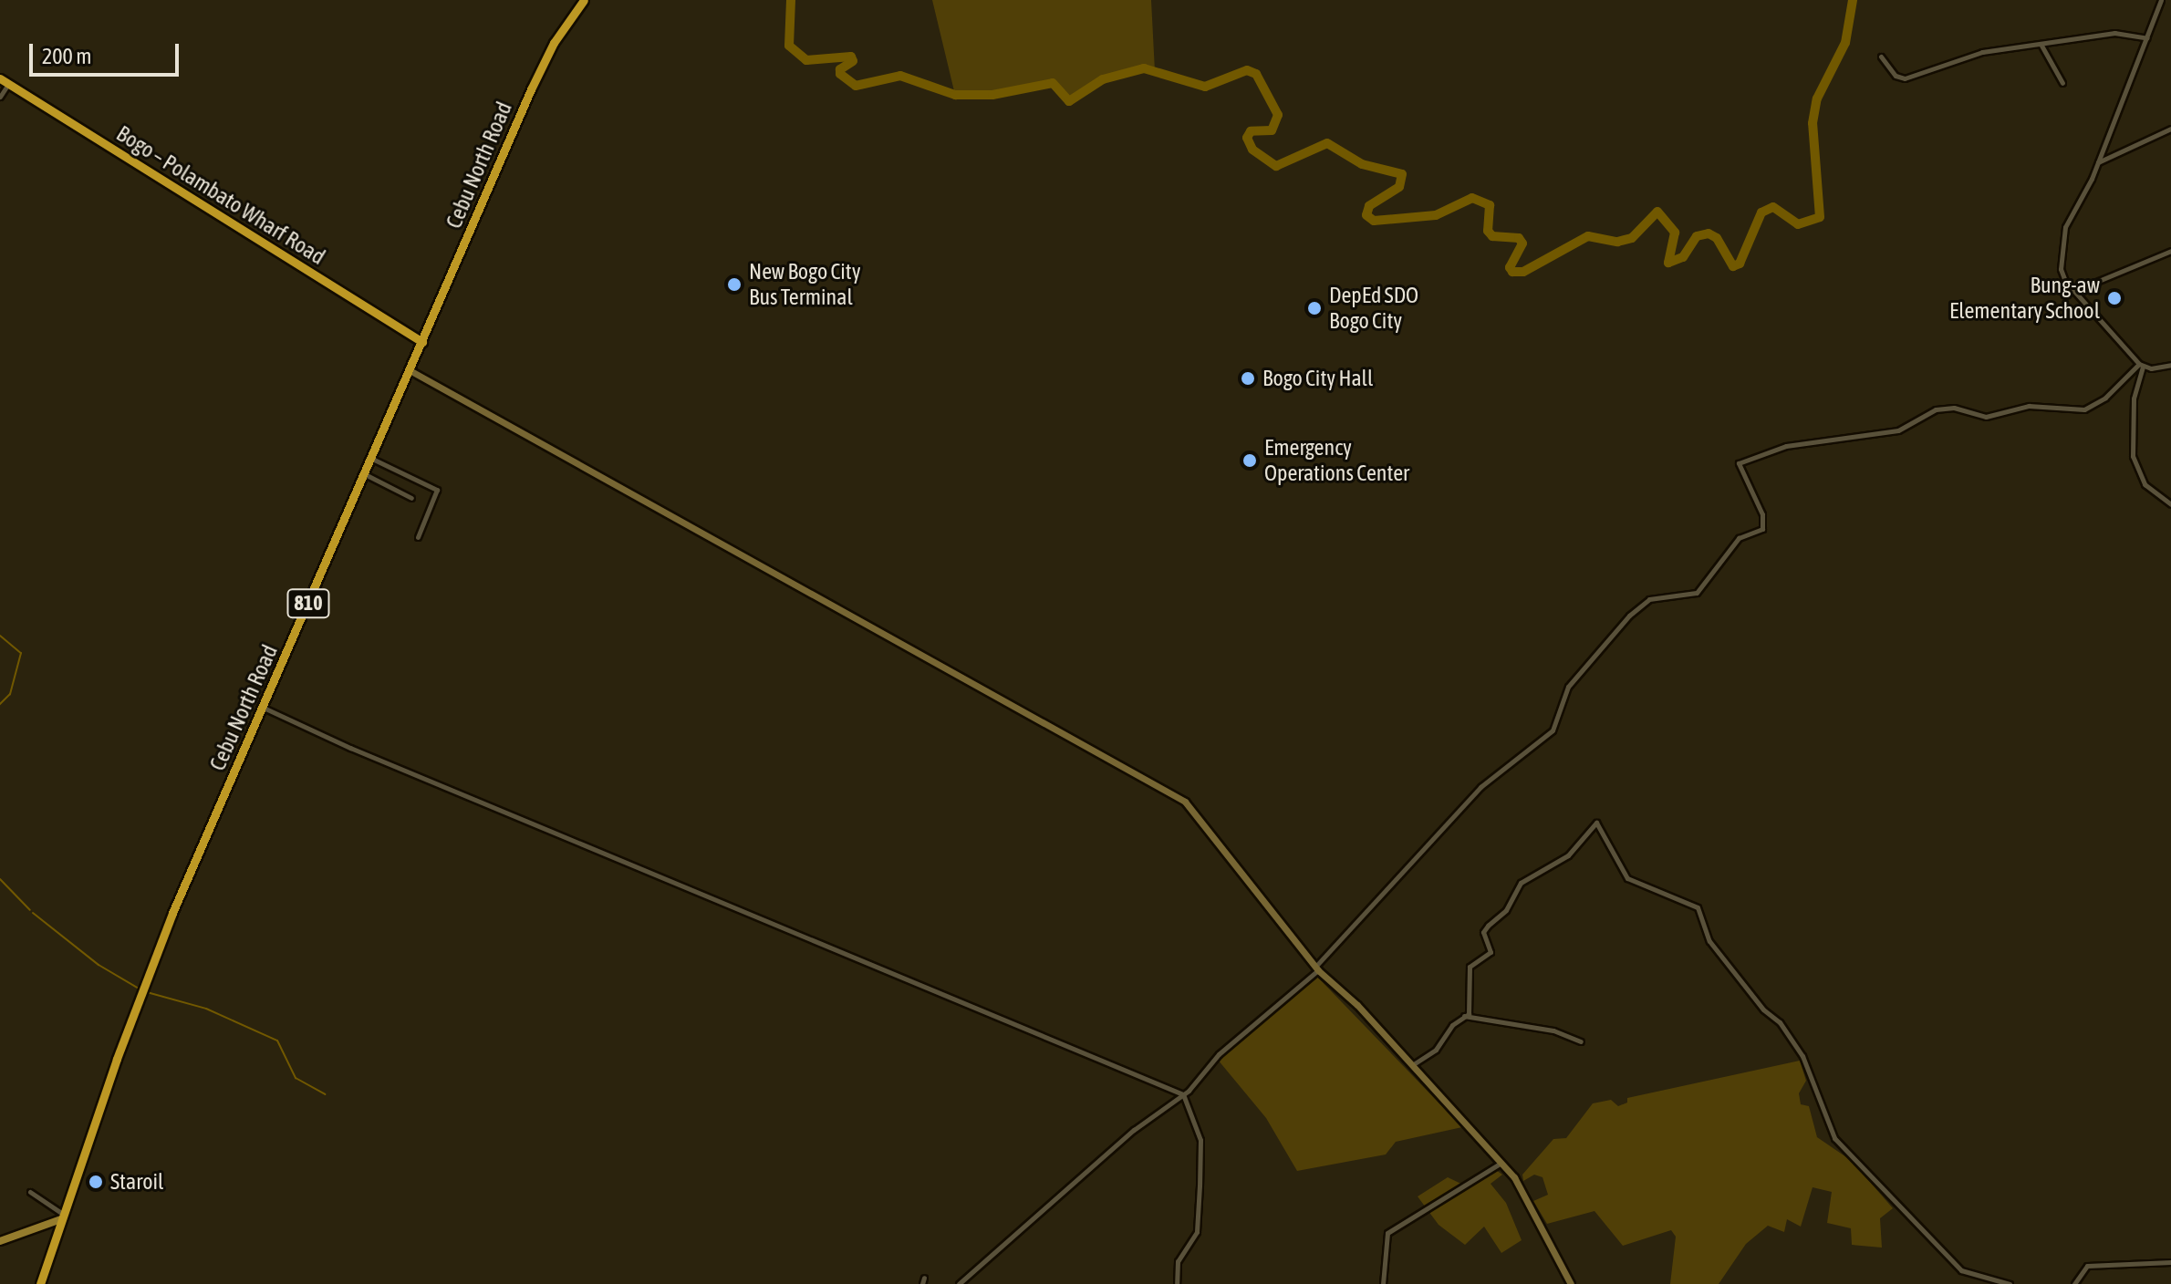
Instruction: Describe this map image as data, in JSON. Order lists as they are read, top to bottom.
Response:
{
  "streets": {
    "highway": ["Cebu North Road", "Bogo – Polambato Wharf Road", "810"]
  },
  "crossings": [
    ["Cebu North Road", "Bogo – Polambato Wharf Road"]
  ],
  "places": [
    "New Bogo City Bus Terminal",
    "Bung-aw Elementary School",
    "DepEd SDO Bogo City",
    "Bogo City Hall",
    "Emergency Operations Center",
    "Staroil"
  ],
  "scale_bar": "200 m"
}
